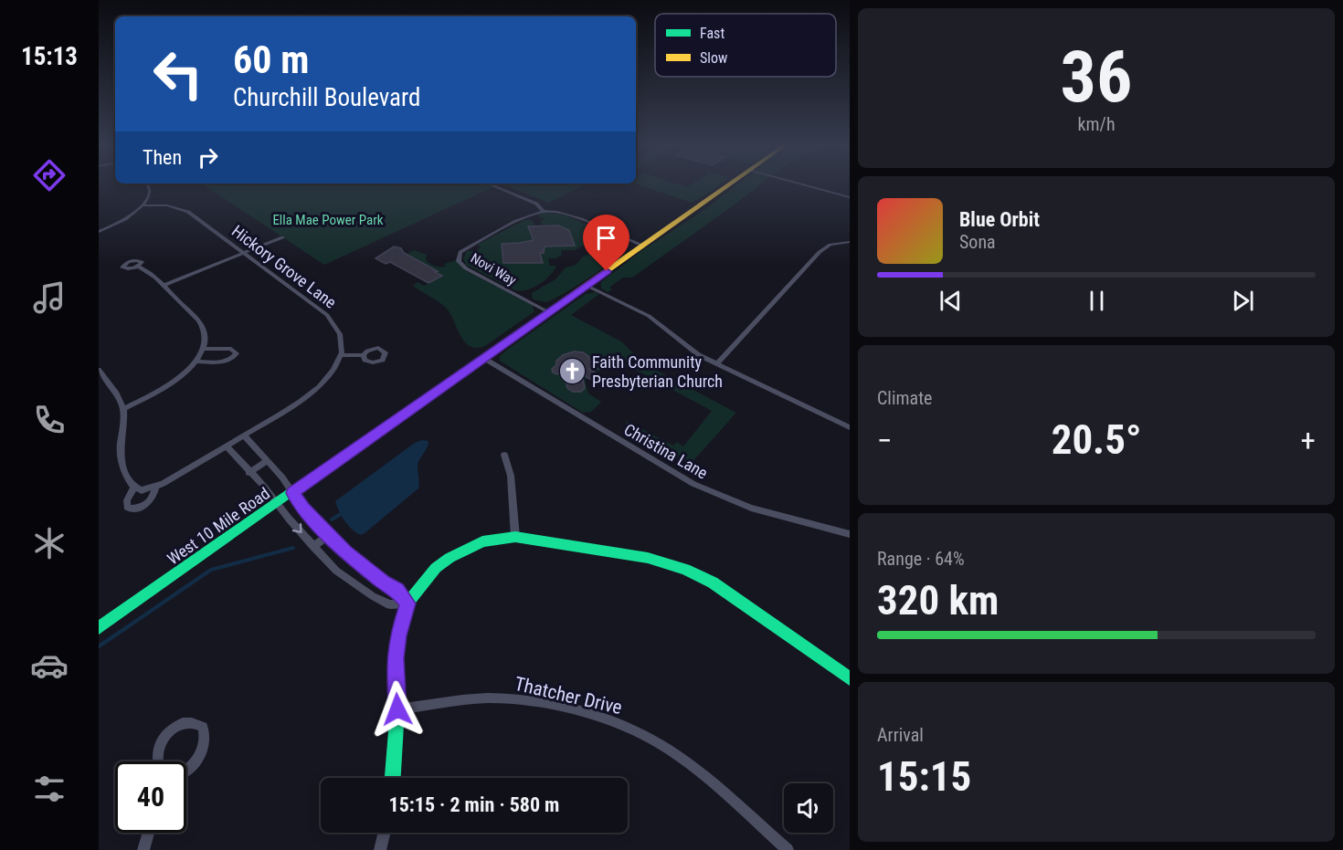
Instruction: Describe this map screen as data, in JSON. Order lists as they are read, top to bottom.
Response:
{
  "streets": {
    "main road": ["West 10 Mile Road"],
    "street": [
      "Hickory Grove Lane",
      "Novi Way",
      "Christina Lane",
      "Thatcher Drive"
    ]
  },
  "crossings": [
    ["Novi Way", "West 10 Mile Road"],
    ["Christina Lane", "West 10 Mile Road"]
  ],
  "parks": ["Ella Mae Power Park"],
  "places": {
    "church": ["Faith Community Presbyterian Church"]
  },
  "legend": ["Fast", "Slow"],
  "page": {
    "tabs": "15:13",
    "tile": [
      ["36", "km/h"],
      "Climate",
      ["Range · 64%", "320 km"],
      ["Arrival", "15:15"]
    ],
    "turn": ["60 m", "Churchill Boulevard"],
    "then": "Then",
    "song": ["Blue Orbit", "Sona"],
    "heat": ["−", "20.5°", "+"],
    "limit": "40",
    "trip": "15:15 · 2 min · 580 m"
  }
}
